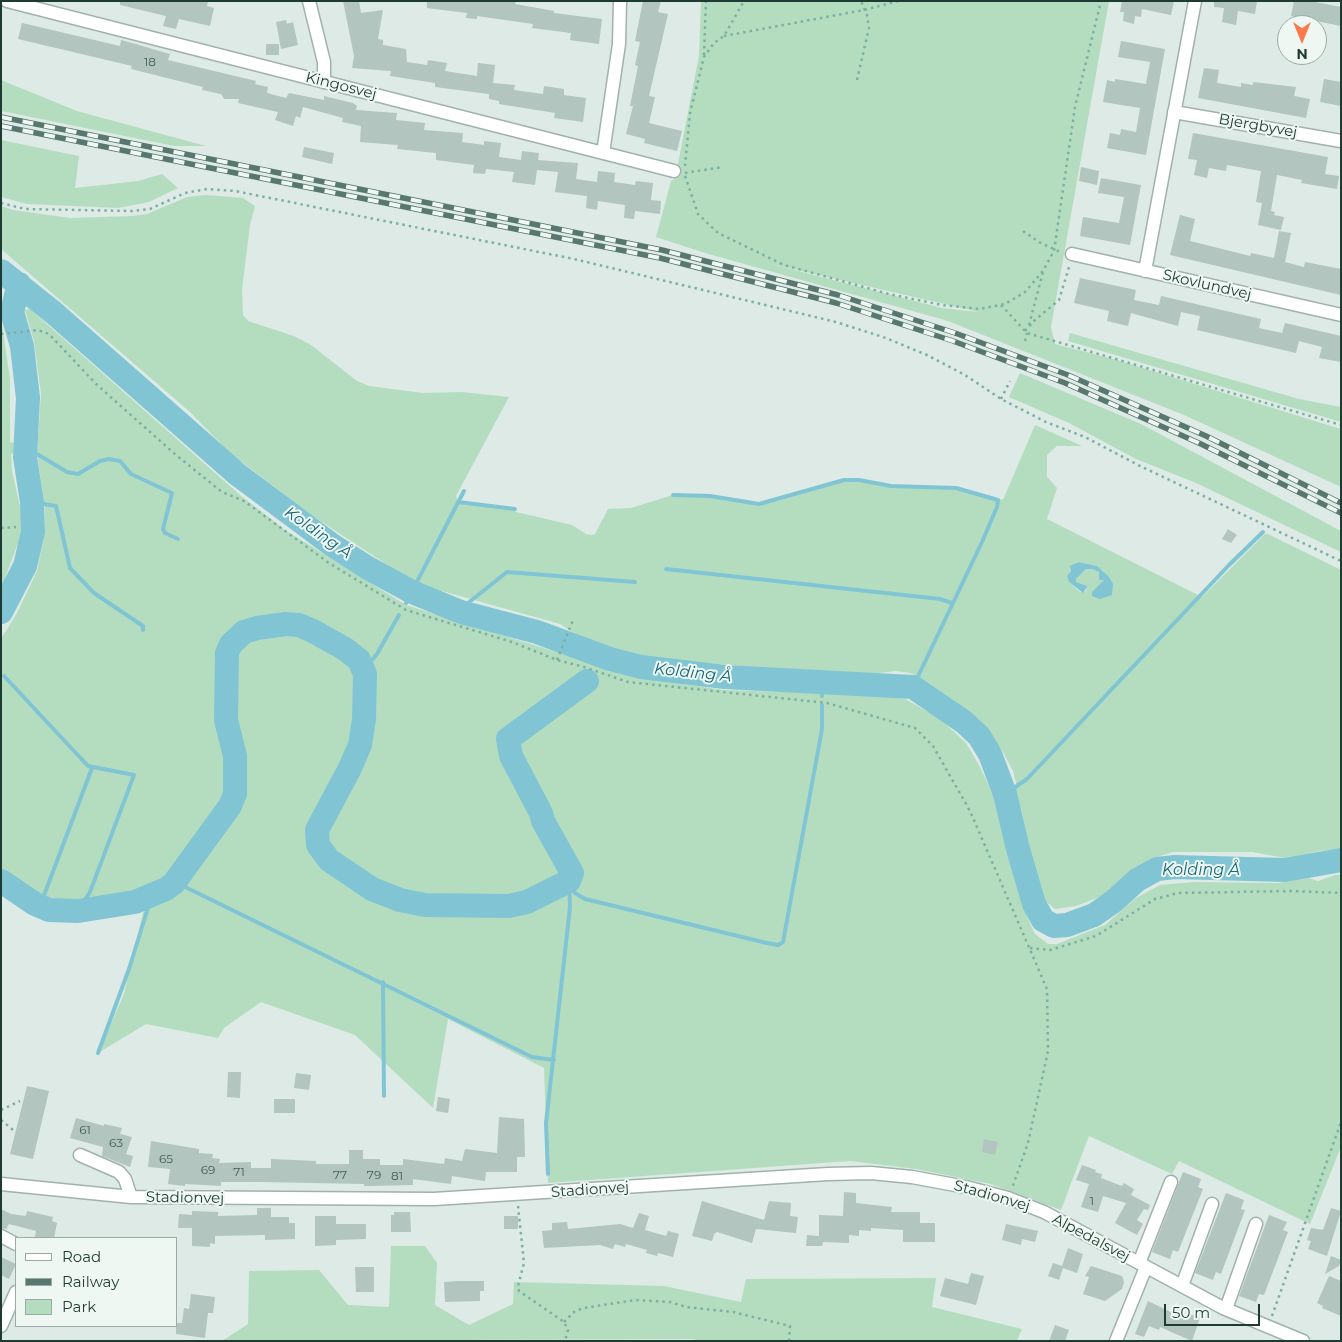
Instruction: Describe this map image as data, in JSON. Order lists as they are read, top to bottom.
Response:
{
  "streets": {
    "street": [
      "Kingosvej",
      "Bjergbyvej",
      "Skovlundvej",
      "Stadionvej",
      "Alpedalsvej"
    ]
  },
  "crossings": [
    ["Stadionvej", "Alpedalsvej"]
  ],
  "water": ["Kolding Å"],
  "house_numbers": [
    "18",
    "61",
    "63",
    "65",
    "69",
    "71",
    "77",
    "79",
    "81",
    "1"
  ],
  "legend": ["Road", "Railway", "Park"],
  "scale_bar": "50 m",
  "north": "bottom"
}
